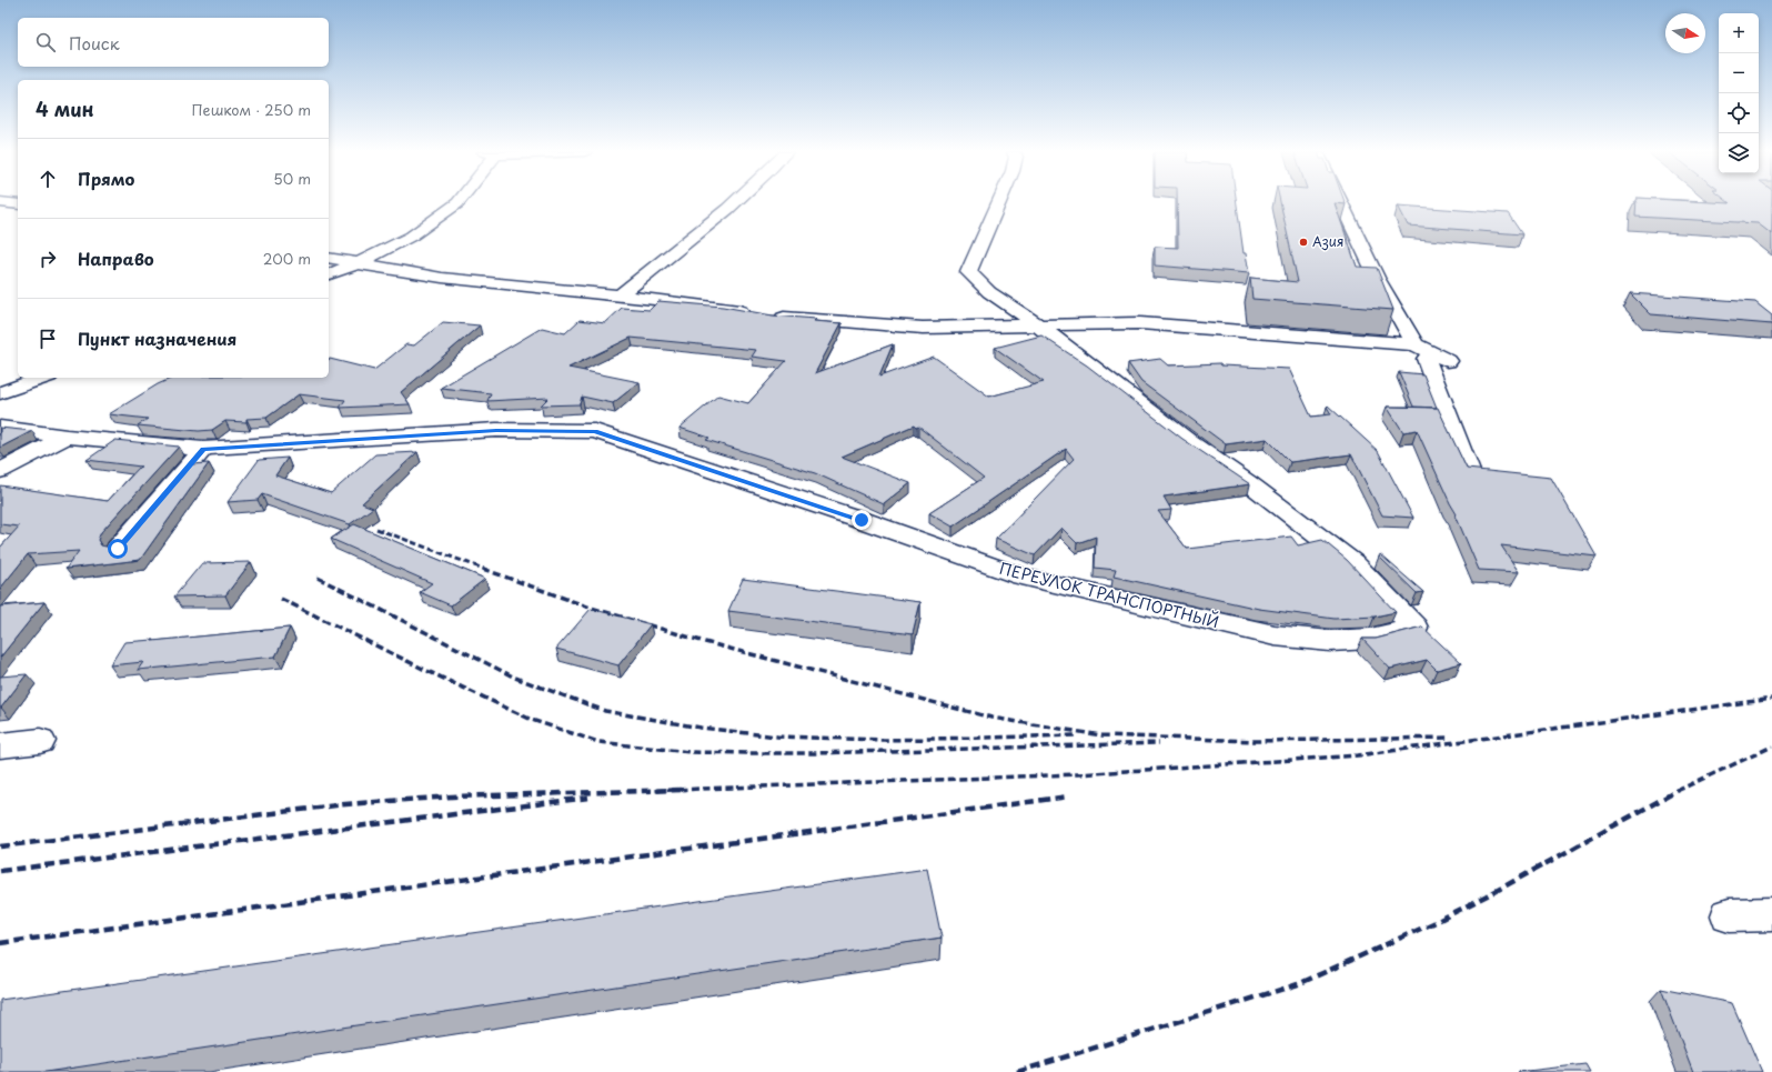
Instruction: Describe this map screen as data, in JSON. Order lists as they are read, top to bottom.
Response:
{
  "streets": {
    "street": ["ПЕРЕУЛОК ТРАНСПОРТНЫЙ"]
  },
  "places": ["Азия"],
  "north": "right",
  "page": {
    "map_buttons": ["+", "−"],
    "search": "Поиск",
    "heading": ["4 мин", "Пешком · 250 m"],
    "list": [
      ["Прямо", "50 m"],
      ["Направо", "200 m"],
      "Пункт назначения"
    ]
  }
}
